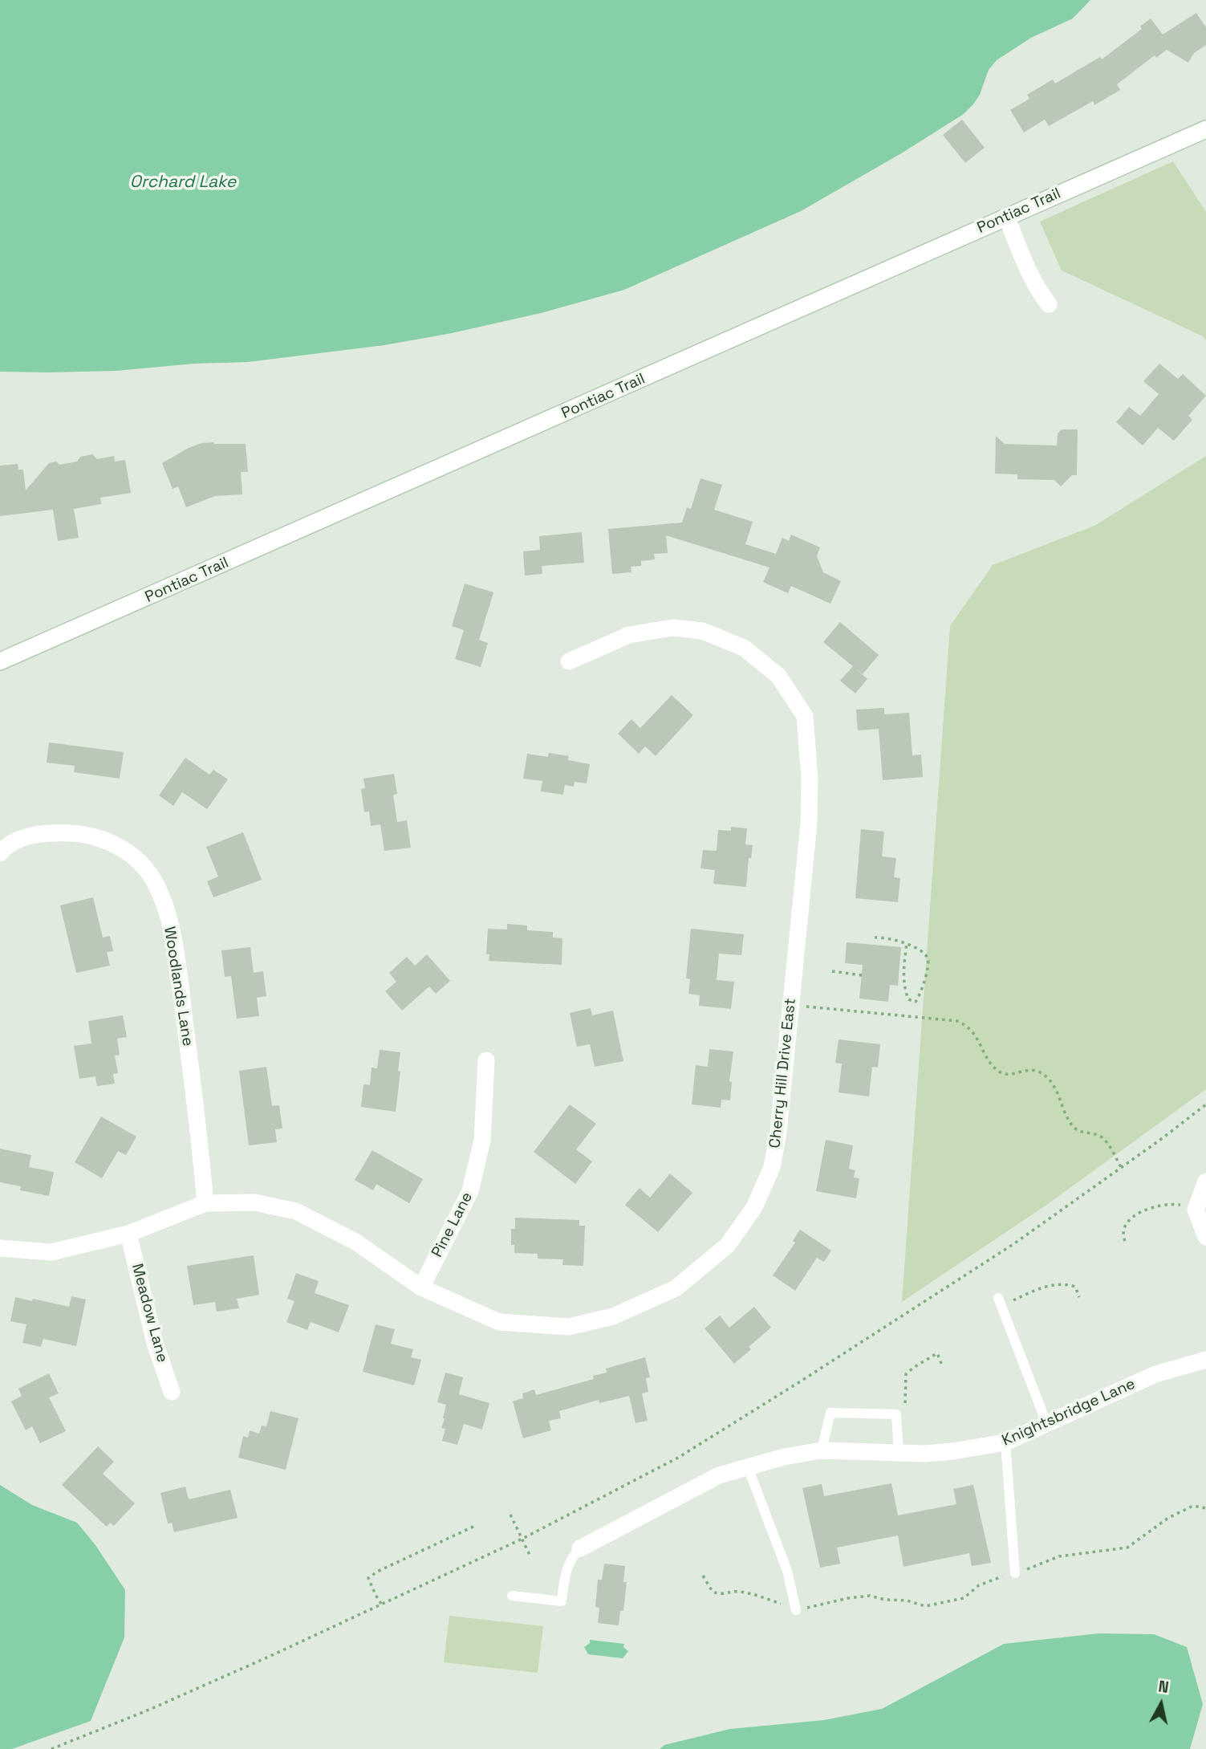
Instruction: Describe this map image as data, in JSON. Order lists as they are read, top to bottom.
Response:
{
  "streets": {
    "street": [
      "Pontiac Trail",
      "Woodlands Lane",
      "Cherry Hill Drive East",
      "Pine Lane",
      "Meadow Lane",
      "Knightsbridge Lane"
    ]
  },
  "crossings": [
    ["Woodlands Lane", "Cherry Hill Drive East"],
    ["Cherry Hill Drive East", "Pine Lane"],
    ["Cherry Hill Drive East", "Meadow Lane"]
  ],
  "water": ["Orchard Lake"],
  "north": "top"
}
